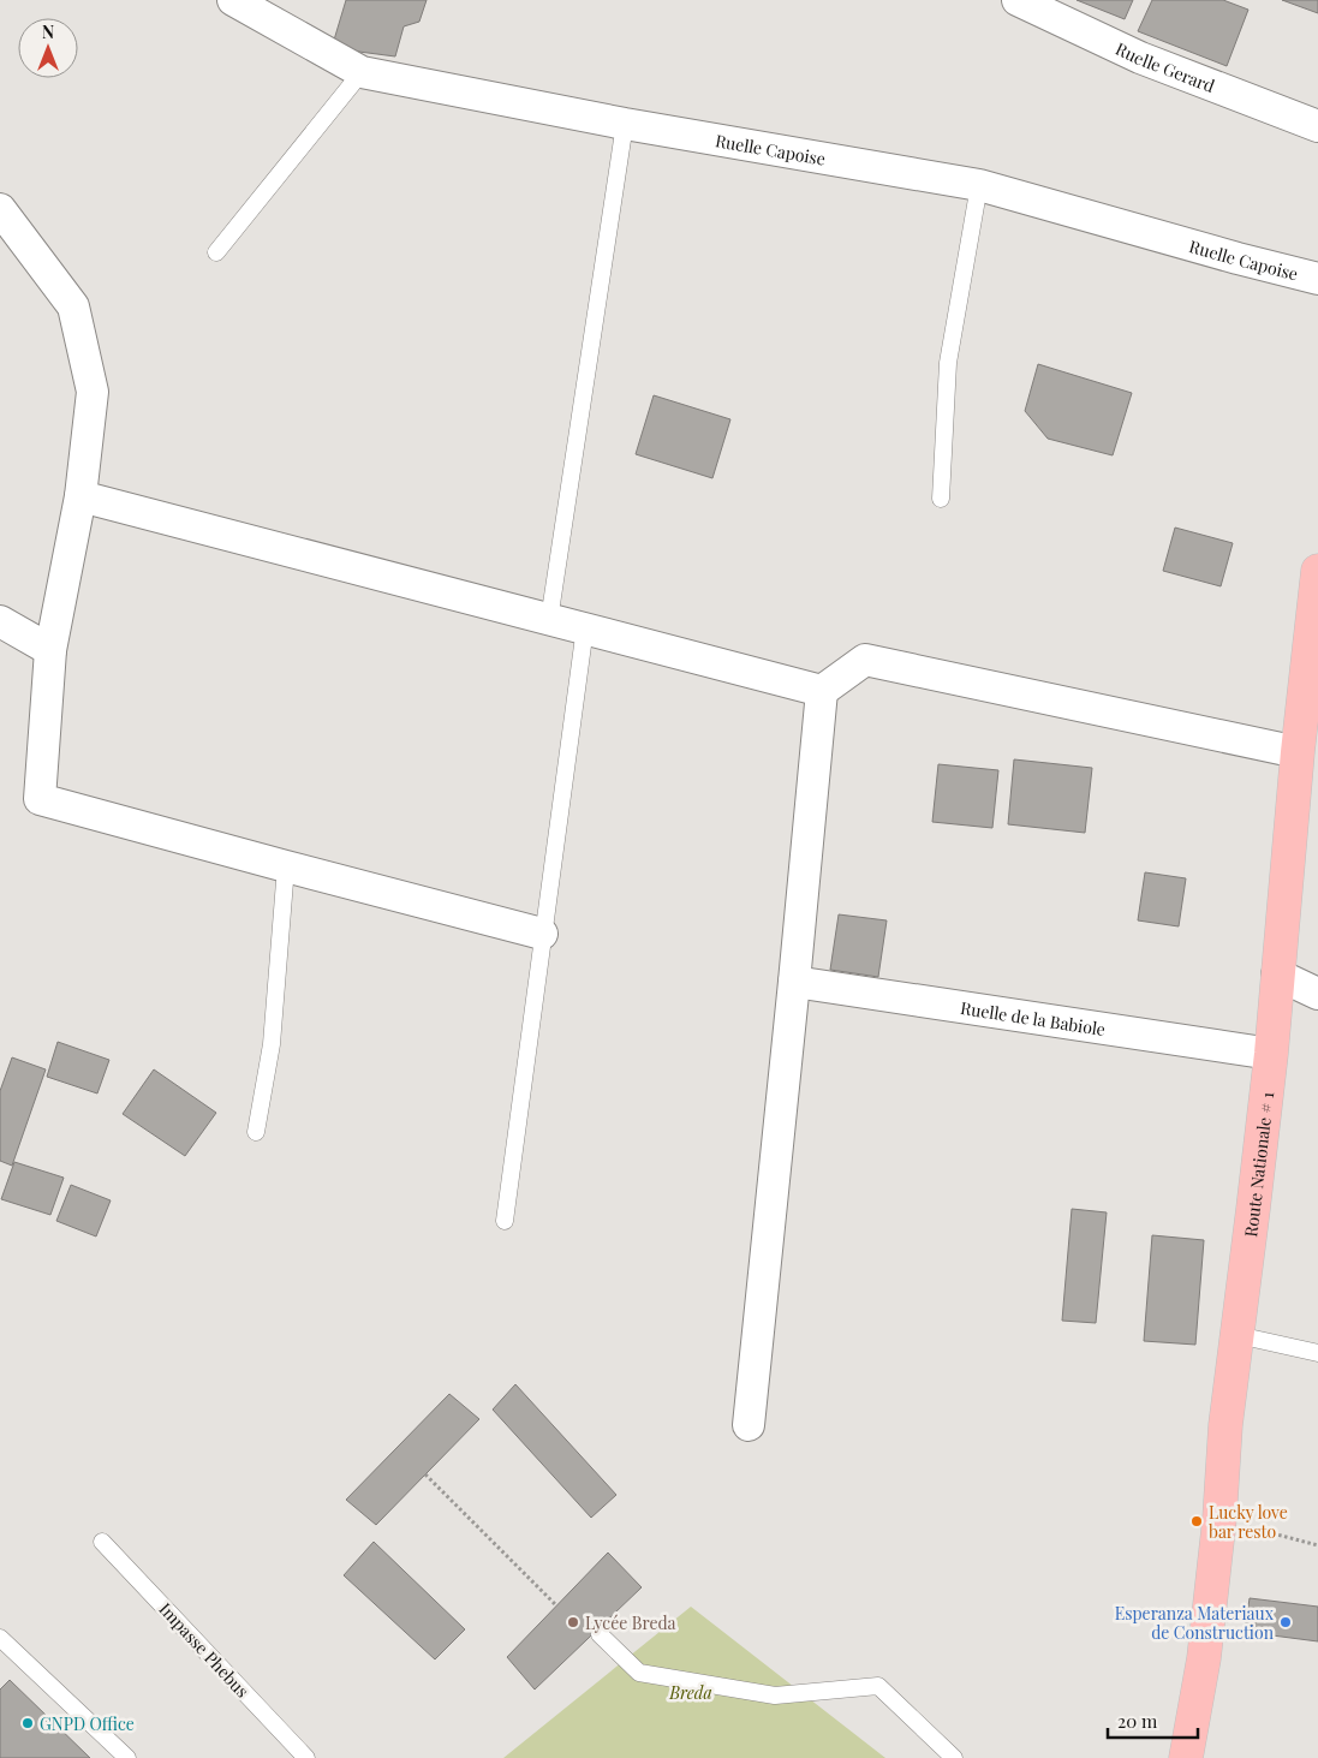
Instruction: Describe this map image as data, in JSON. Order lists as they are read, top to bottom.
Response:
{
  "streets": {
    "main road": ["Route Nationale # 1"],
    "street": ["Ruelle Gerard", "Ruelle Capoise", "Ruelle de la Babiole"],
    "lane": ["Impasse Phebus"]
  },
  "crossings": [
    ["Ruelle de la Babiole", "Route Nationale # 1"]
  ],
  "parks": ["Breda"],
  "places": [
    "Lucky love bar resto",
    "Lycée Breda",
    "Esperanza Materiaux de Construction",
    "GNPD Office"
  ],
  "scale_bar": "20 m",
  "north": "top"
}
